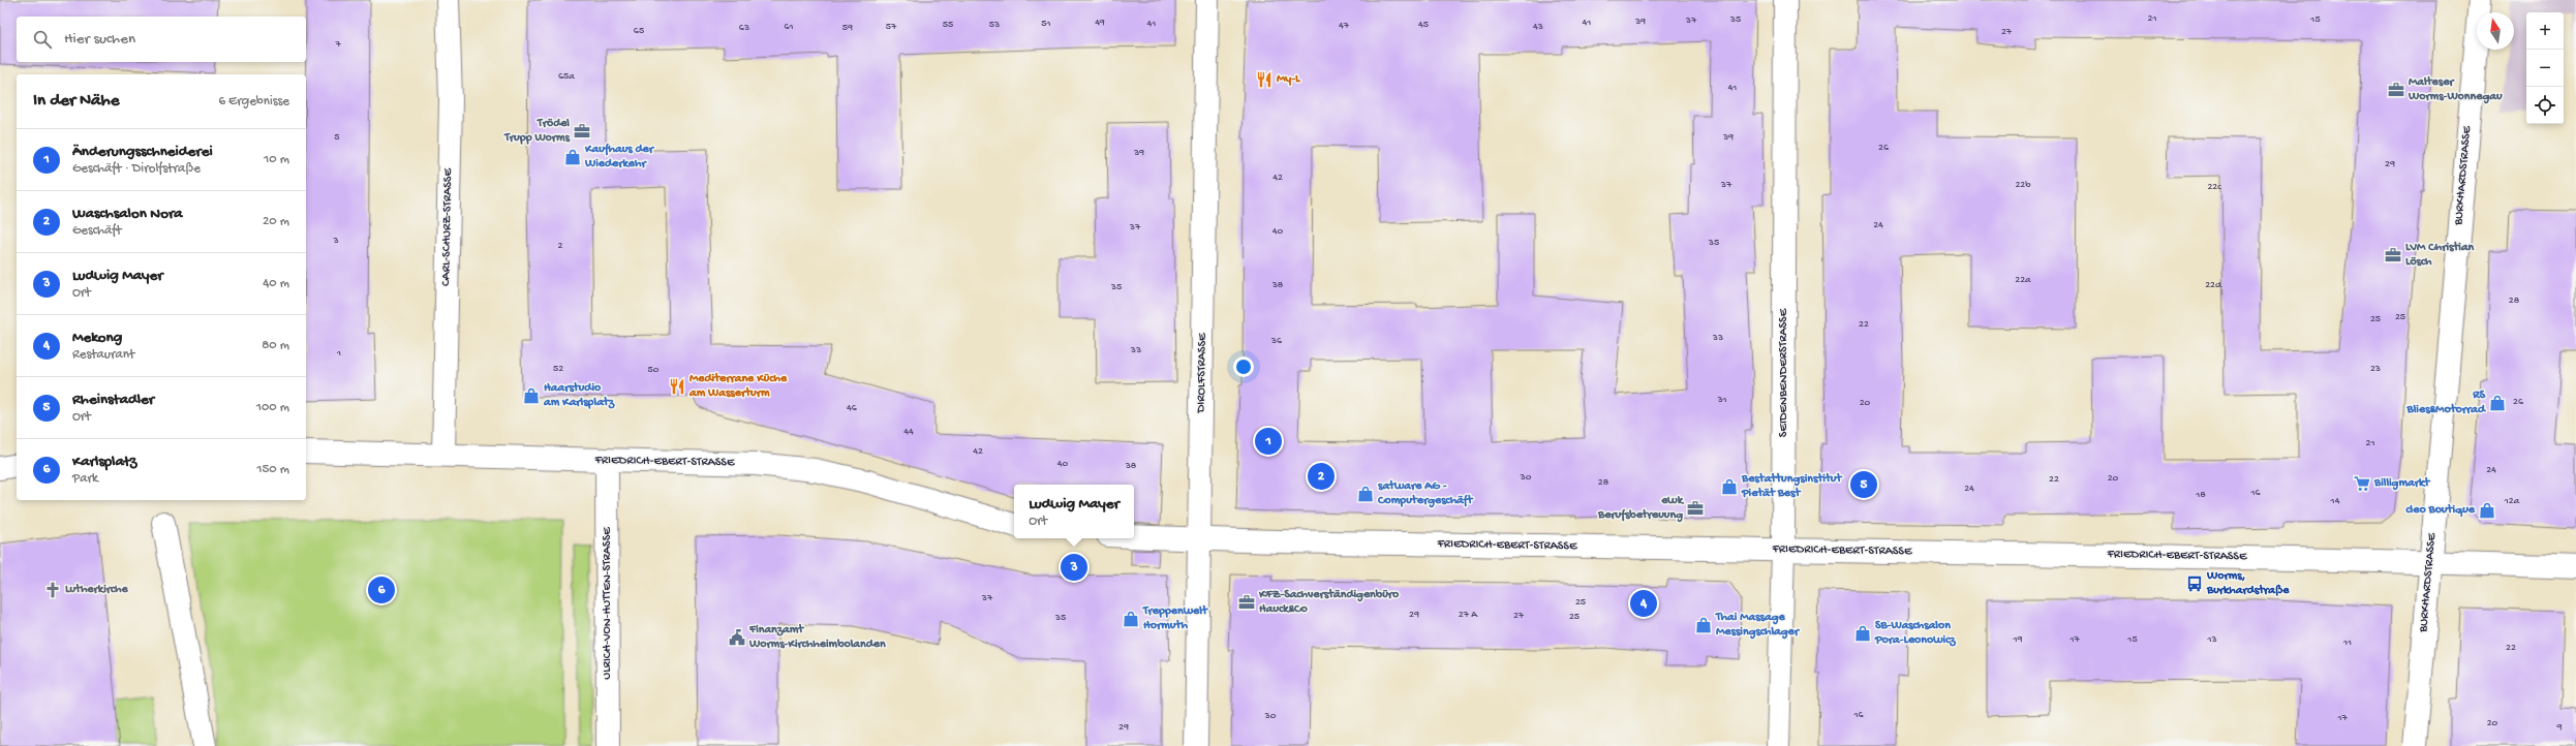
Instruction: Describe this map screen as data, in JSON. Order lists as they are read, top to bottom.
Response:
{
  "streets": {
    "street": [
      "BURKHARDSTRASSE",
      "CARL-SCHURZ-STRASSE",
      "DIROLFSTRASSE",
      "SEIDENBENDERSTRASSE",
      "FRIEDRICH-EBERT-STRASSE",
      "ULRICH-VON-HUTTEN-STRASSE"
    ]
  },
  "crossings": [
    ["BURKHARDSTRASSE", "FRIEDRICH-EBERT-STRASSE"],
    ["CARL-SCHURZ-STRASSE", "FRIEDRICH-EBERT-STRASSE"],
    ["DIROLFSTRASSE", "FRIEDRICH-EBERT-STRASSE"],
    ["SEIDENBENDERSTRASSE", "FRIEDRICH-EBERT-STRASSE"],
    ["FRIEDRICH-EBERT-STRASSE", "ULRICH-VON-HUTTEN-STRASSE"]
  ],
  "places": {
    "restaurant": ["My-L", "Mediterrane Küche am Wasserturm"],
    "office": [
      "Malteser Worms-Wonnegau",
      "Trödel Trupp Worms",
      "LVM Christian Lösch",
      "ewk Berufsbetreuung",
      "KFZ-Sachverständigenbüro Hauck&Co"
    ],
    "shop": [
      "Kaufhaus der Wiederkehr",
      "Haarstudio am Karlsplatz",
      "RS Blies&Motorrad",
      "Bestattungsinstitut Pietät Best",
      "satware AG - Computergeschäft",
      "cleo Boutique",
      "Treppenwelt Hormuth",
      "Thai Massage Messingschlager",
      "SB-Waschsalon Pora-Leonowicz"
    ],
    "supermarket": ["Billigmarkt"],
    "bus stop": ["Worms, Burkhardstraße"],
    "church": ["Lutherkirche"],
    "public building": ["Finanzamt Worms-Kirchheimbolanden"]
  },
  "house_numbers": [
    "21",
    "35",
    "15",
    "37",
    "39",
    "49",
    "41",
    "51",
    "41",
    "55",
    "53",
    "45",
    "47",
    "61",
    "57",
    "43",
    "63",
    "59",
    "65",
    "27",
    "7",
    "65a",
    "41",
    "5",
    "39",
    "26",
    "39",
    "29",
    "42",
    "37",
    "22b",
    "22c",
    "24",
    "37",
    "40",
    "3",
    "35",
    "2",
    "22a",
    "38",
    "22d",
    "35",
    "28",
    "25",
    "25",
    "22",
    "33",
    "36",
    "33",
    "1",
    "52",
    "23",
    "50",
    "31",
    "26",
    "20",
    "46",
    "44",
    "21",
    "42",
    "40",
    "38",
    "24",
    "30",
    "20",
    "22",
    "28",
    "24",
    "16",
    "18",
    "14",
    "12a",
    "37",
    "25",
    "29",
    "27 A",
    "27",
    "25",
    "35",
    "19",
    "17",
    "15",
    "13",
    "11",
    "22",
    "16",
    "30",
    "17",
    "20",
    "29",
    "9"
  ],
  "north": "top",
  "page": {
    "map_buttons": ["+", "−"],
    "search": "Hier suchen",
    "heading": ["In der Nähe", "6 Ergebnisse"],
    "list": [
      {
        "mark": "1",
        "name": "Änderungsschneiderei",
        "note": "Geschäft · Dirolfstraße",
        "value": "10 m"
      },
      {
        "mark": "2",
        "name": "Waschsalon Nora",
        "note": "Geschäft",
        "value": "20 m"
      },
      {
        "mark": "3",
        "name": "Ludwig Mayer",
        "note": "Ort",
        "value": "40 m"
      },
      {
        "mark": "4",
        "name": "Mekong",
        "note": "Restaurant",
        "value": "80 m"
      },
      {
        "mark": "5",
        "name": "Rheinstadler",
        "note": "Ort",
        "value": "100 m"
      },
      {
        "mark": "6",
        "name": "Karlsplatz",
        "note": "Park",
        "value": "150 m"
      }
    ],
    "pins": [
      "1",
      "2",
      "5",
      "3",
      "6",
      "4"
    ],
    "popup": ["Ludwig Mayer", "Ort"]
  }
}
